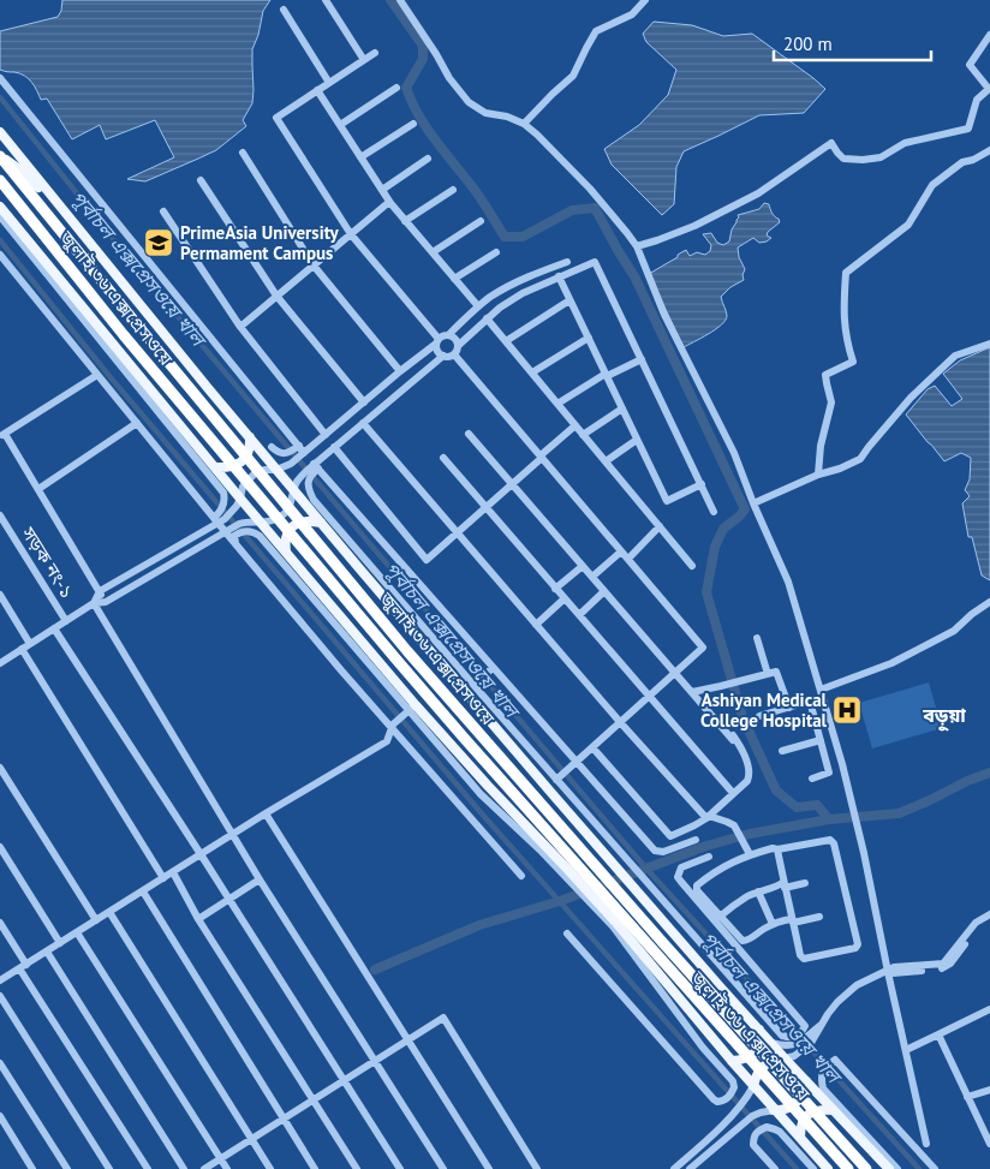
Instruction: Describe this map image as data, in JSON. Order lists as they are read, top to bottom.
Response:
{
  "streets": {
    "highway": ["জুলাই ৩৬ এক্সপ্রেসওয়ে"],
    "street": ["সড়ক নং-১"]
  },
  "districts": ["বড়ুয়া"],
  "water": ["পূর্বাচল এক্সপ্রেসওয়ে খাল"],
  "places": {
    "school or university": ["PrimeAsia University Permament Campus"],
    "hospital": ["Ashiyan Medical College Hospital"]
  },
  "scale_bar": "200 m"
}
